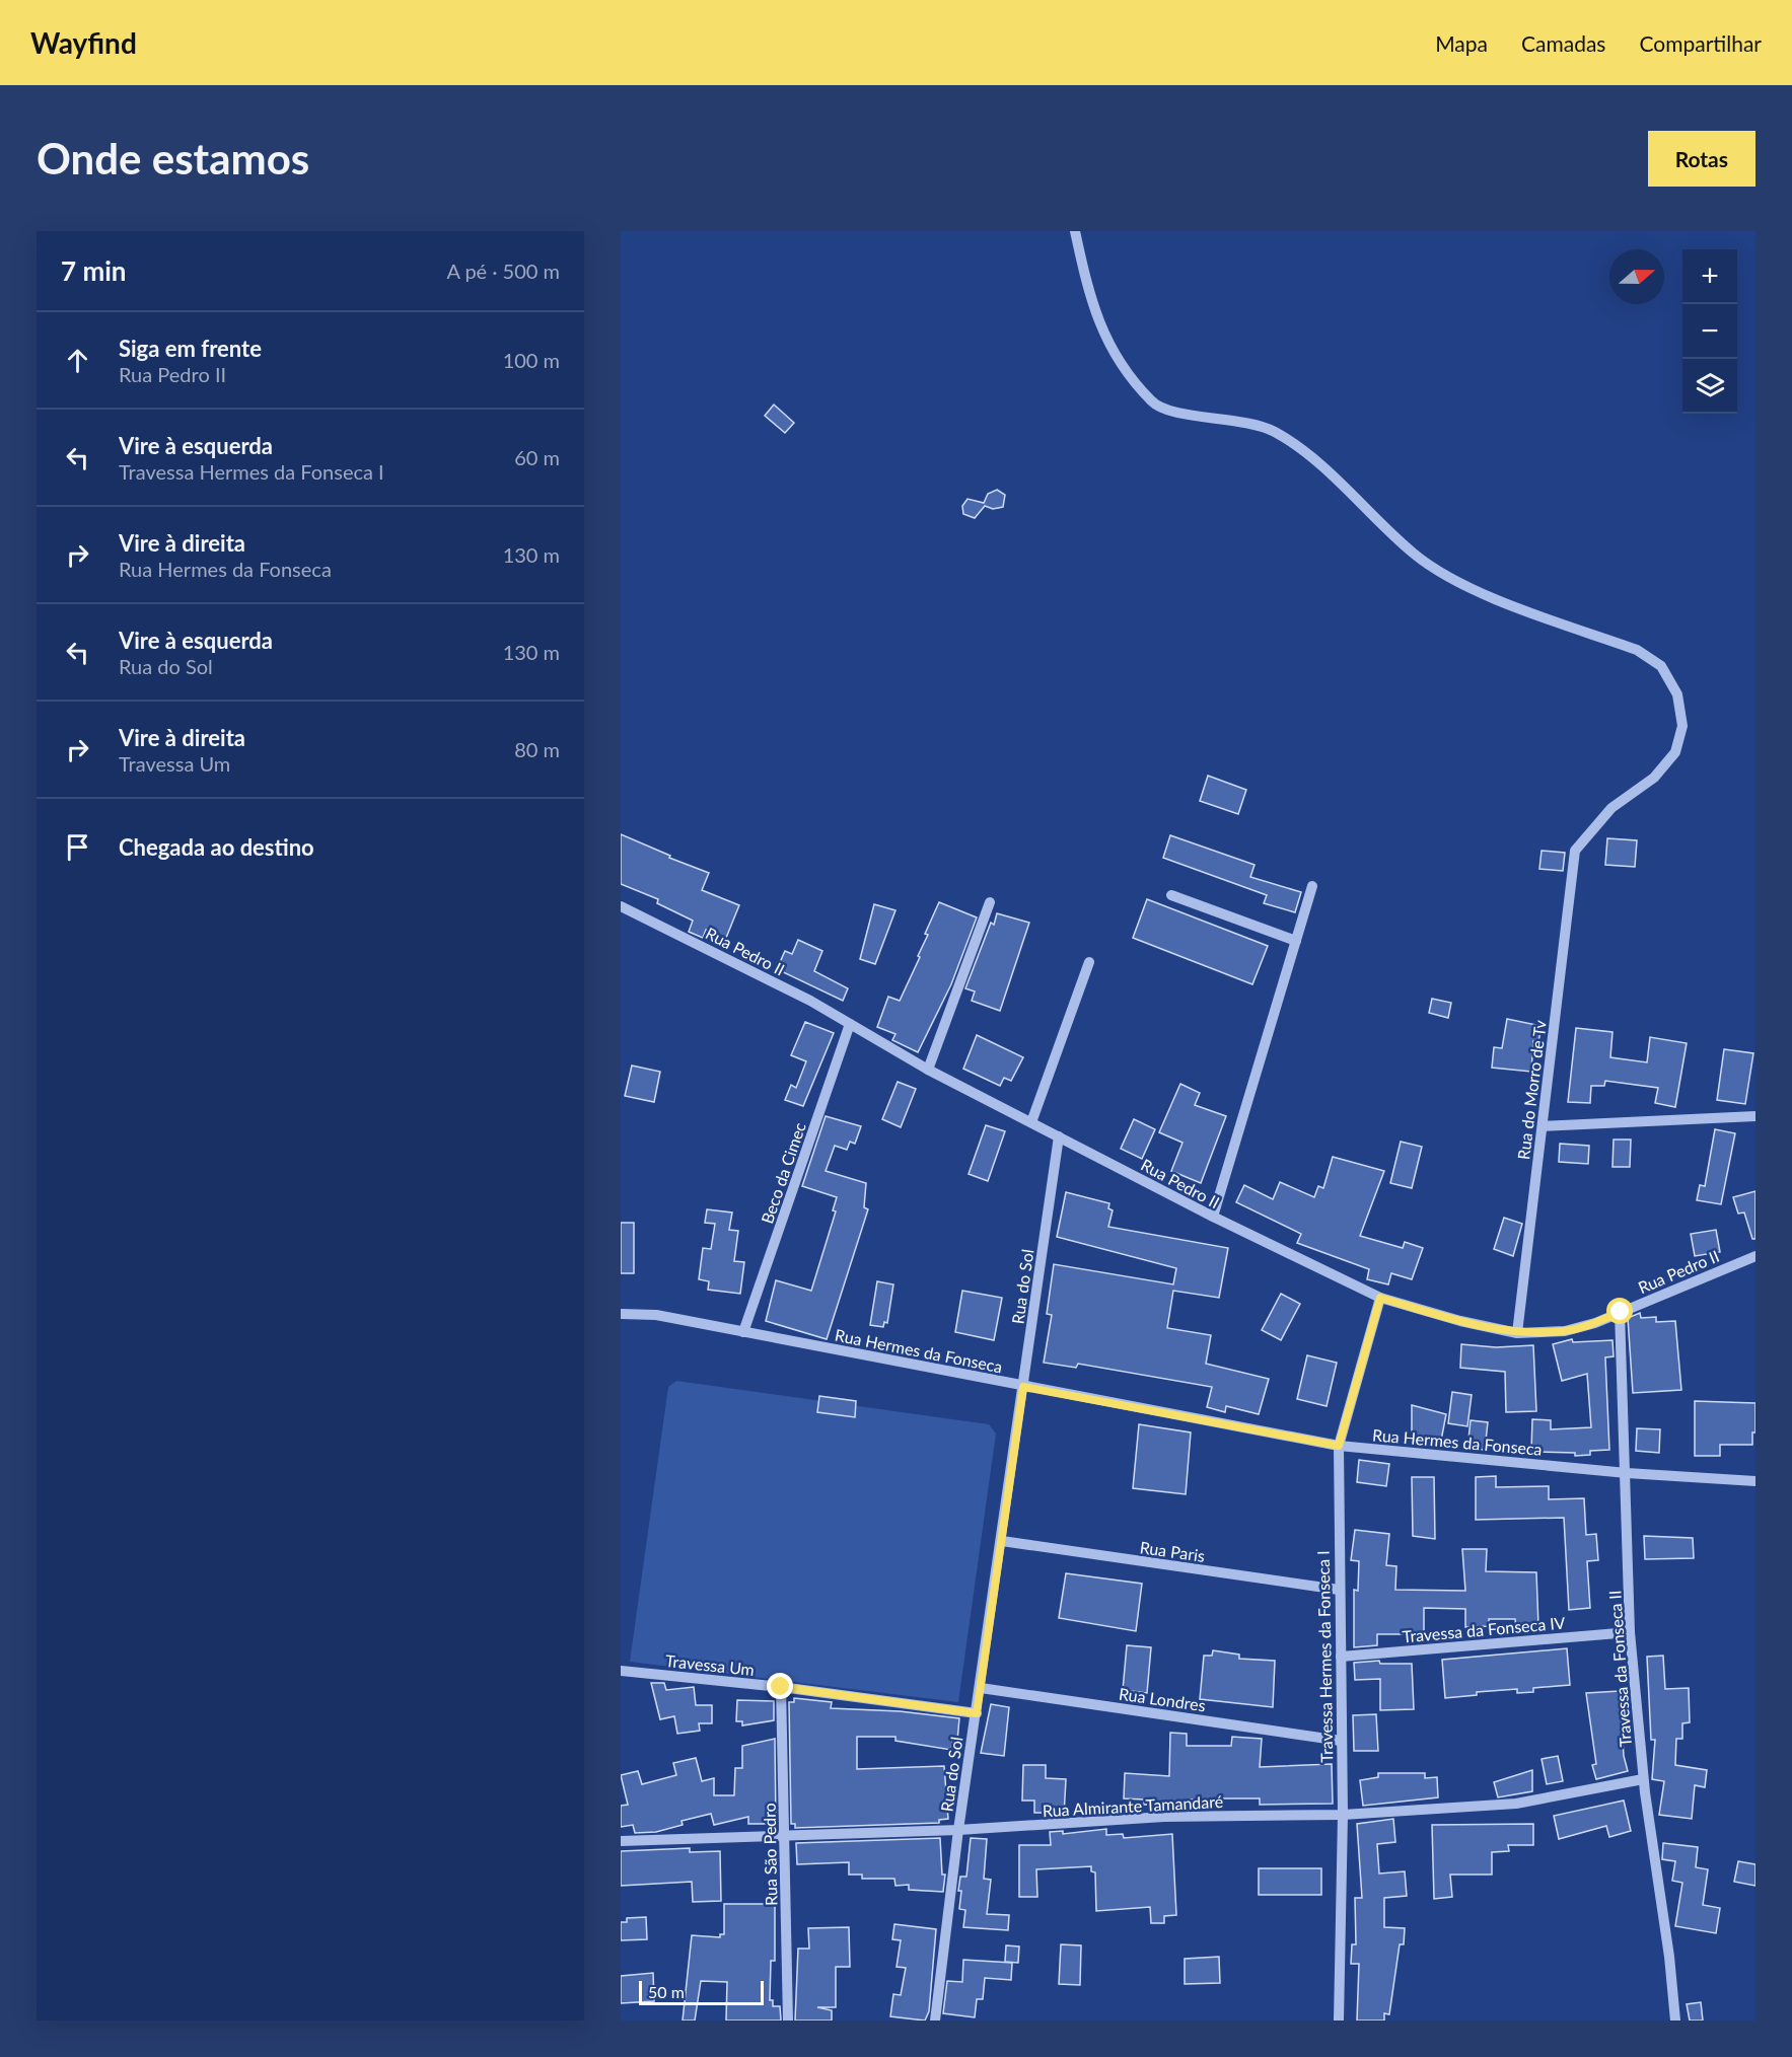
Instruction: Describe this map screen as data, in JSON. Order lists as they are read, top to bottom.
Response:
{
  "streets": {
    "street": [
      "Rua Pedro II",
      "Rua do Morro de Tv",
      "Beco da Cimec",
      "Rua do Sol",
      "Rua Hermes da Fonseca",
      "Rua Paris",
      "Travessa da Fonseca IV",
      "Travessa Hermes da Fonseca I",
      "Travessa Um",
      "Travessa da Fonseca II",
      "Rua Londres",
      "Rua Almirante Tamandaré",
      "Rua São Pedro"
    ]
  },
  "crossings": [
    ["Rua Pedro II", "Rua do Morro de Tv"],
    ["Rua Pedro II", "Beco da Cimec"],
    ["Rua Pedro II", "Rua do Sol"],
    ["Rua Pedro II", "Travessa Hermes da Fonseca I"],
    ["Rua Pedro II", "Travessa da Fonseca II"],
    ["Beco da Cimec", "Rua Hermes da Fonseca"],
    ["Rua do Sol", "Rua Hermes da Fonseca"],
    ["Rua do Sol", "Rua Paris"],
    ["Rua do Sol", "Travessa Um"],
    ["Rua do Sol", "Rua Londres"],
    ["Rua do Sol", "Rua Almirante Tamandaré"],
    ["Rua Hermes da Fonseca", "Travessa Hermes da Fonseca I"],
    ["Rua Hermes da Fonseca", "Travessa da Fonseca II"],
    ["Rua Paris", "Travessa Hermes da Fonseca I"],
    ["Travessa da Fonseca IV", "Travessa Hermes da Fonseca I"],
    ["Travessa da Fonseca IV", "Travessa da Fonseca II"],
    ["Travessa Hermes da Fonseca I", "Rua Londres"],
    ["Travessa Hermes da Fonseca I", "Rua Almirante Tamandaré"],
    ["Travessa Um", "Rua São Pedro"],
    ["Travessa da Fonseca II", "Rua Almirante Tamandaré"],
    ["Rua Almirante Tamandaré", "Rua São Pedro"]
  ],
  "scale_bar": "50 m",
  "north": "right",
  "page": {
    "header": "Wayfind",
    "nav": ["Mapa", "Camadas", "Compartilhar"],
    "buttons": "Rotas",
    "title": "Onde estamos",
    "heading": ["7 min", "A pé · 500 m"],
    "map_buttons": ["+", "−"],
    "list": [
      ["Siga em frente", "Rua Pedro II", "100 m"],
      ["Vire à esquerda", "Travessa Hermes da Fonseca I", "60 m"],
      ["Vire à direita", "Rua Hermes da Fonseca", "130 m"],
      ["Vire à esquerda", "Rua do Sol", "130 m"],
      ["Vire à direita", "Travessa Um", "80 m"],
      "Chegada ao destino"
    ],
    "scale": "50 m"
  }
}
